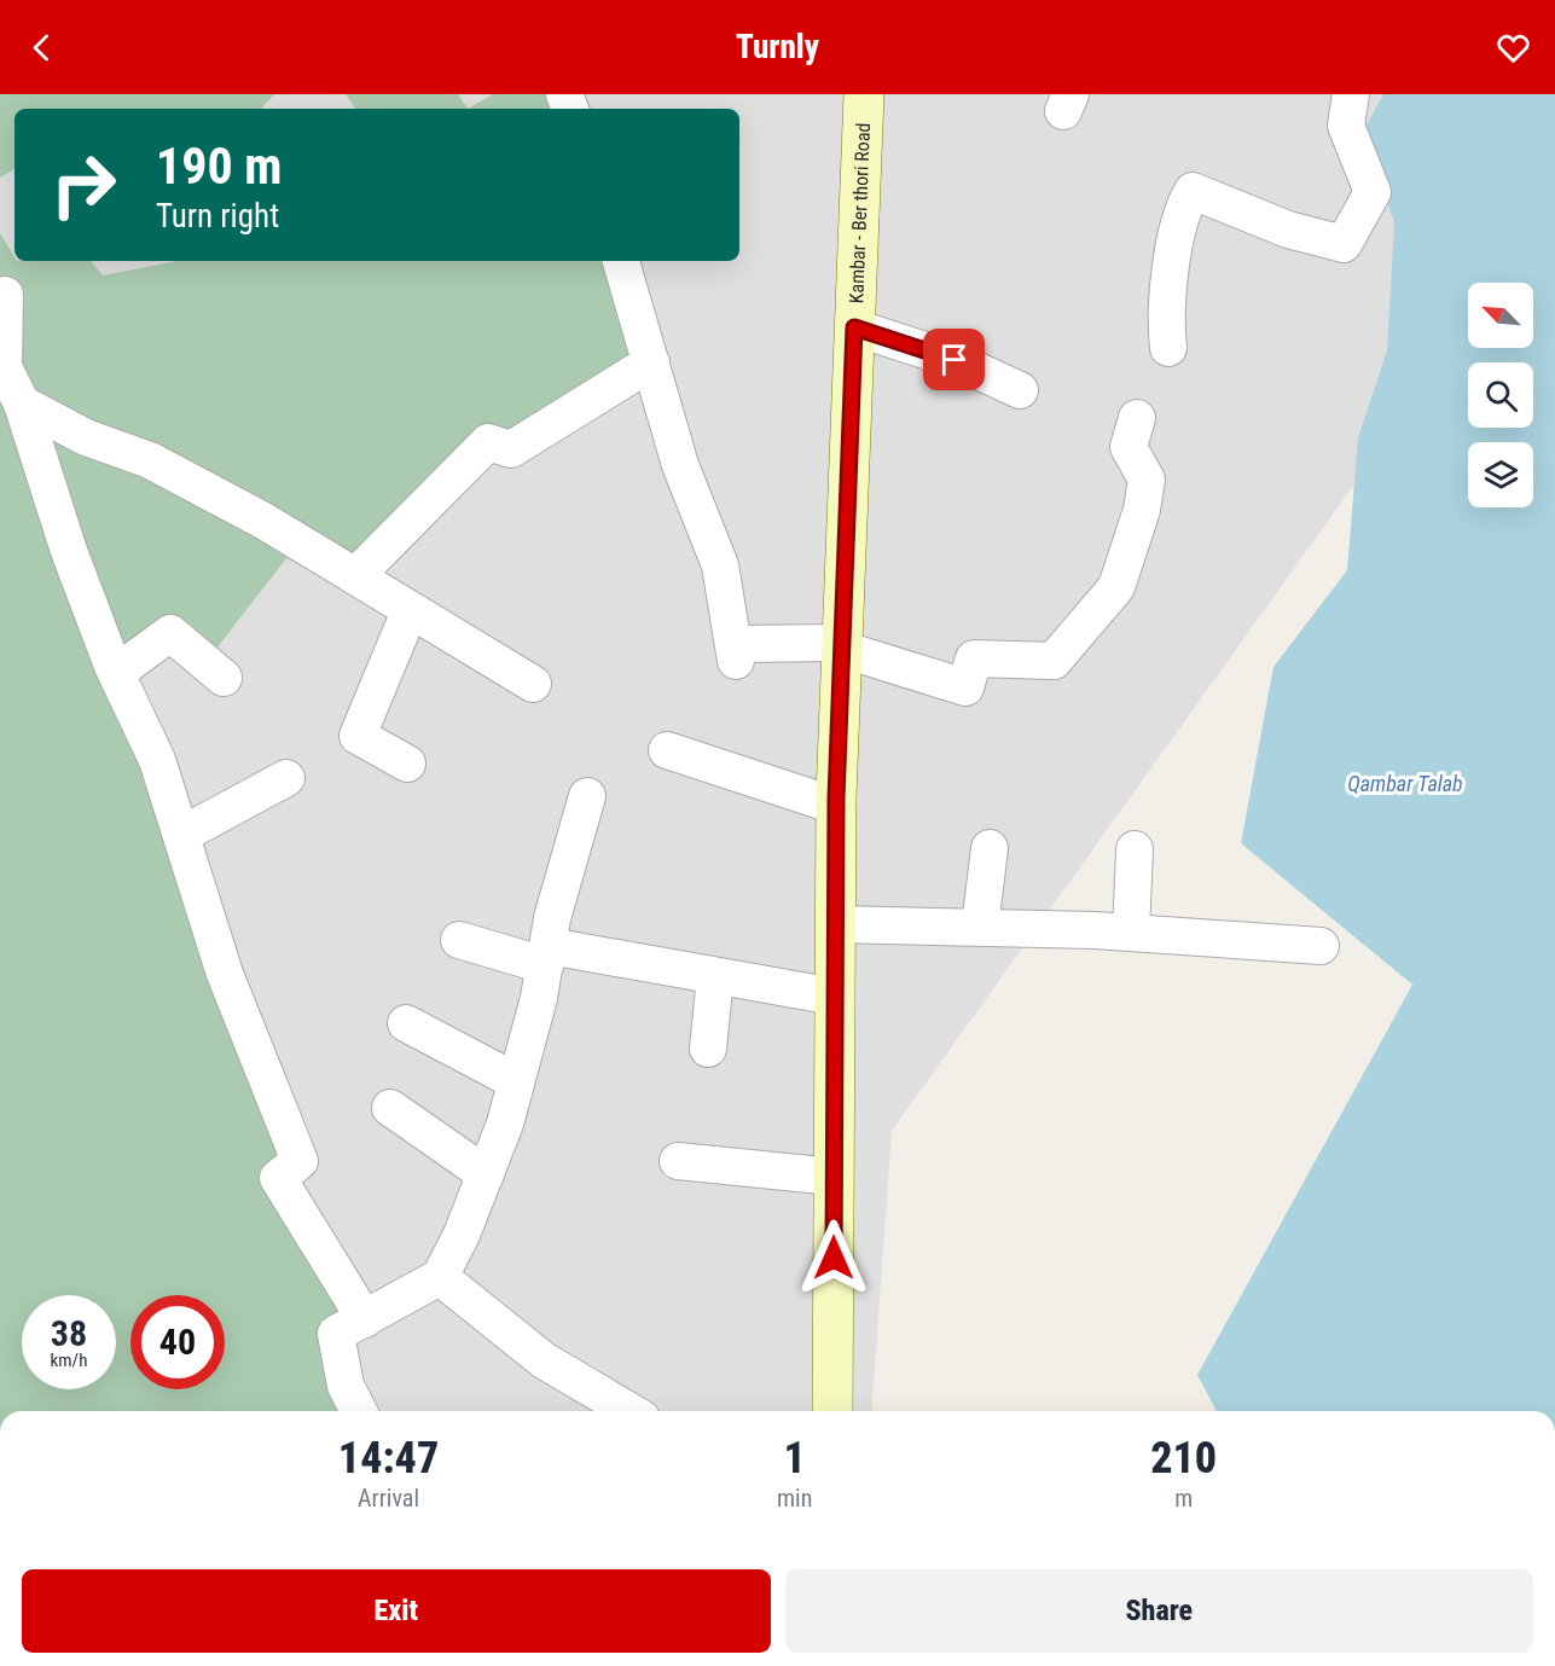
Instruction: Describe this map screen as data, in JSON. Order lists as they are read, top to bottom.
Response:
{
  "streets": {
    "street": ["Kambar - Ber thori Road"]
  },
  "water": ["Qambar Talab"],
  "north": "top left",
  "page": {
    "header": "Turnly",
    "turn": ["190 m", "Turn right"],
    "speed": "38 km/h",
    "limit": "40",
    "eta": [
      "14:47",
      "Arrival",
      "1",
      "min",
      "210",
      "m"
    ],
    "buttons": ["Exit", "Share"]
  }
}
